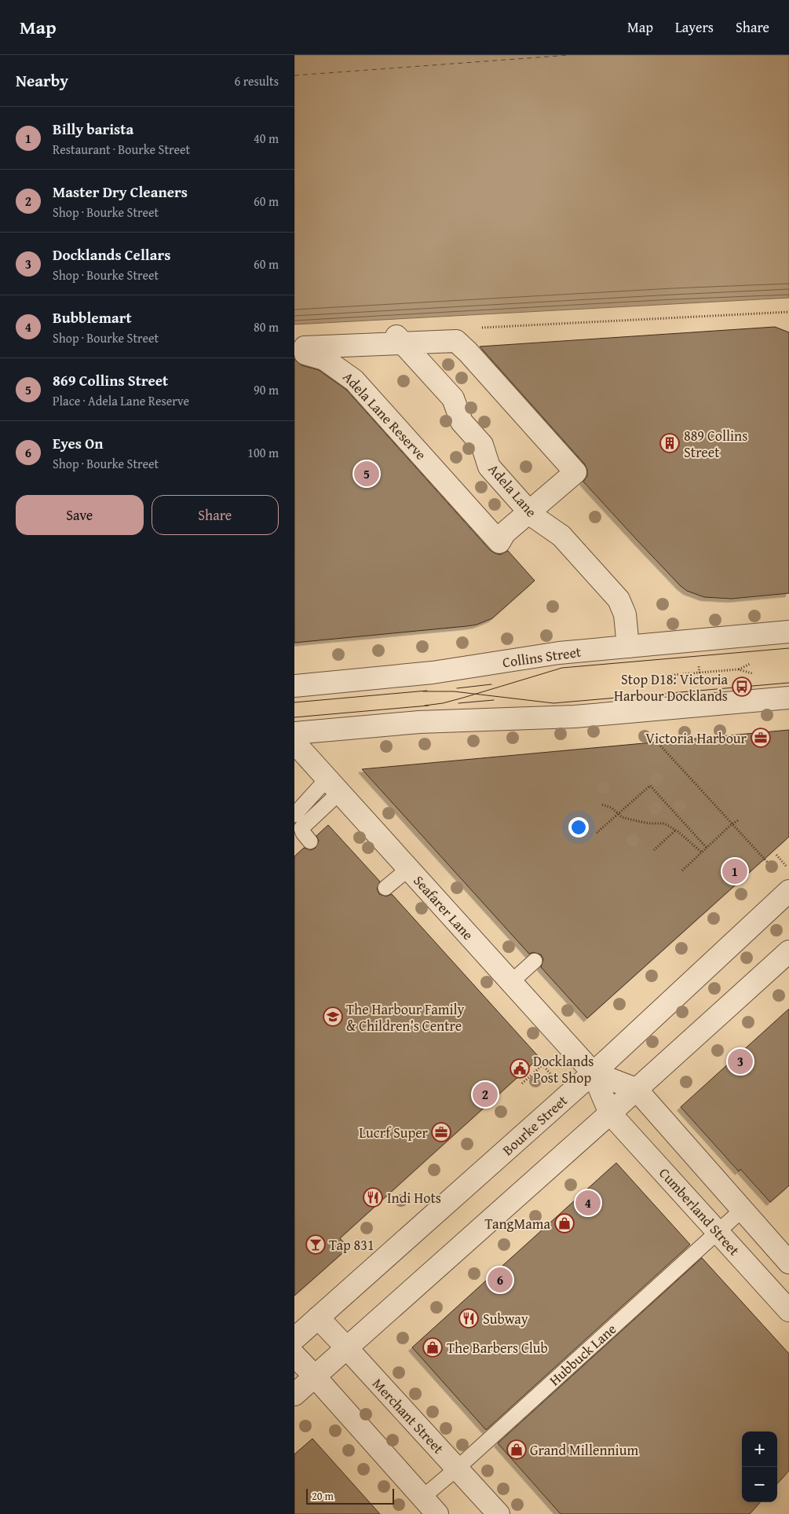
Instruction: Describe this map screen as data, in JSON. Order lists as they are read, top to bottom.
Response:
{
  "streets": {
    "street": [
      "Adela Lane Reserve",
      "Adela Lane",
      "Collins Street",
      "Seafarer Lane",
      "Bourke Street",
      "Cumberland Street",
      "Merchant Street"
    ],
    "lane": ["Hubbuck Lane"]
  },
  "crossings": [
    ["Adela Lane Reserve", "Adela Lane"],
    ["Adela Lane", "Collins Street"],
    ["Seafarer Lane", "Bourke Street"],
    ["Seafarer Lane", "Cumberland Street"],
    ["Bourke Street", "Cumberland Street"],
    ["Bourke Street", "Merchant Street"],
    ["Cumberland Street", "Hubbuck Lane"],
    ["Hubbuck Lane", "Merchant Street"]
  ],
  "places": {
    "building": ["889 Collins Street"],
    "bus stop": ["Stop D18: Victoria Harbour Docklands"],
    "office": ["Victoria Harbour", "Lucrf Super"],
    "school or university": ["The Harbour Family & Children’s Centre"],
    "public building": ["Docklands Post Shop"],
    "restaurant": ["Indi Hots", "Subway"],
    "shop": ["TangMama", "The Barbers Club", "Grand Millennium"],
    "bar": ["Tap 831"]
  },
  "scale_bar": "20 m",
  "page": {
    "header": "Map",
    "nav": ["Map", "Layers", "Share"],
    "heading": ["Nearby", "6 results"],
    "list": [
      {
        "mark": "1",
        "name": "Billy barista",
        "note": "Restaurant · Bourke Street",
        "value": "40 m"
      },
      {
        "mark": "2",
        "name": "Master Dry Cleaners",
        "note": "Shop · Bourke Street",
        "value": "60 m"
      },
      {
        "mark": "3",
        "name": "Docklands Cellars",
        "note": "Shop · Bourke Street",
        "value": "60 m"
      },
      {
        "mark": "4",
        "name": "Bubblemart",
        "note": "Shop · Bourke Street",
        "value": "80 m"
      },
      {
        "mark": "5",
        "name": "869 Collins Street",
        "note": "Place · Adela Lane Reserve",
        "value": "90 m"
      },
      {
        "mark": "6",
        "name": "Eyes On",
        "note": "Shop · Bourke Street",
        "value": "100 m"
      }
    ],
    "pins": [
      "5",
      "1",
      "3",
      "2",
      "4",
      "6"
    ],
    "buttons": ["Save", "Share"],
    "map_buttons": ["+", "−"],
    "scale": "20 m"
  }
}
